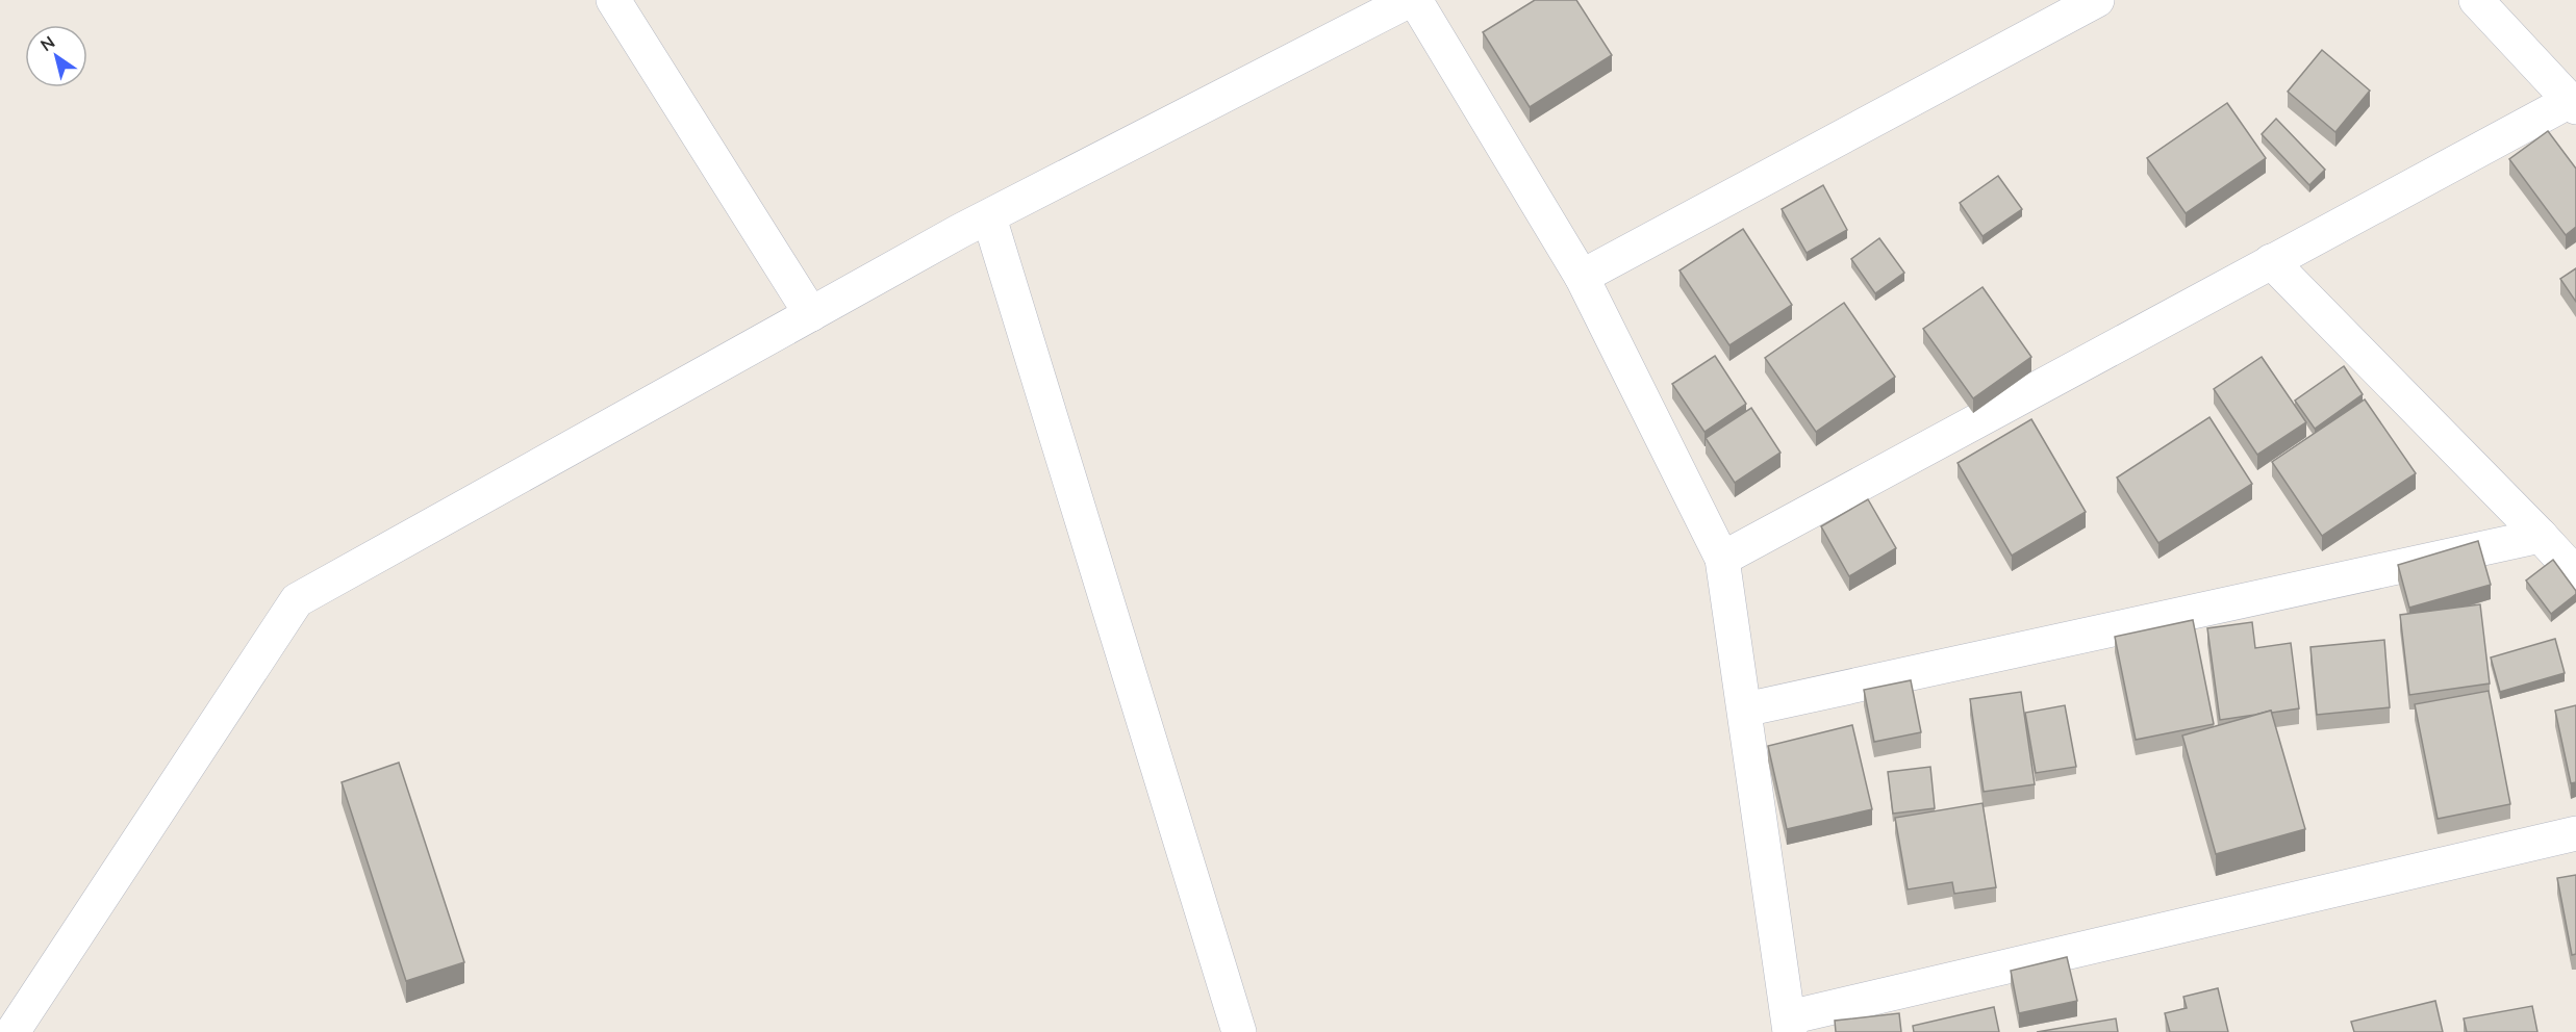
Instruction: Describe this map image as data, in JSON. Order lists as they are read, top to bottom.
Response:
{
  "north": "top left"
}
